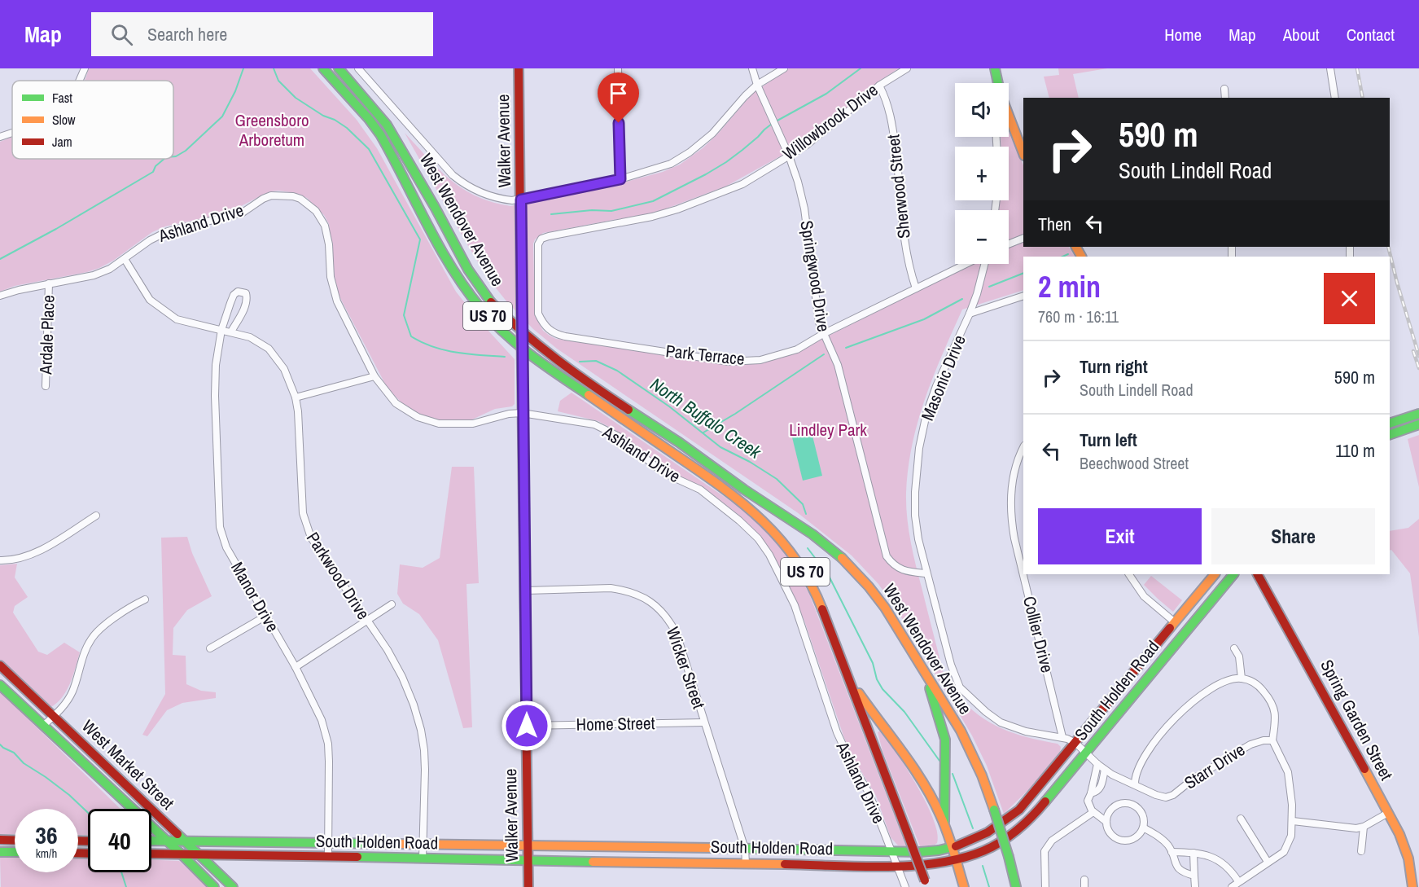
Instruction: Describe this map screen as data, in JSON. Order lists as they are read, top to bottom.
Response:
{
  "streets": {
    "main road": [
      "Walker Avenue",
      "West Wendover Avenue",
      "US 70",
      "South Holden Road",
      "Spring Garden Street",
      "West Market Street"
    ],
    "street": [
      "Willowbrook Drive",
      "Sherwood Street",
      "Ashland Drive",
      "Springwood Drive",
      "Ardale Place",
      "Park Terrace",
      "Masonic Drive",
      "Parkwood Drive",
      "Manor Drive",
      "Collier Drive",
      "Wicker Street",
      "Home Street",
      "Starr Drive"
    ]
  },
  "crossings": [
    ["Willowbrook Drive", "Sherwood Street"],
    ["Willowbrook Drive", "Springwood Drive"],
    ["Willowbrook Drive", "Park Terrace"],
    ["Walker Avenue", "Ashland Drive"],
    ["Walker Avenue", "Wicker Street"],
    ["Walker Avenue", "South Holden Road"],
    ["Walker Avenue", "Home Street"],
    ["Sherwood Street", "Park Terrace"],
    ["Ashland Drive", "Ardale Place"],
    ["Ashland Drive", "Parkwood Drive"],
    ["Ashland Drive", "South Holden Road"],
    ["Springwood Drive", "Park Terrace"],
    ["Springwood Drive", "Masonic Drive"],
    ["Masonic Drive", "Collier Drive"],
    ["Masonic Drive", "Starr Drive"],
    ["Parkwood Drive", "Manor Drive"],
    ["Parkwood Drive", "South Holden Road"],
    ["Manor Drive", "South Holden Road"],
    ["Collier Drive", "Starr Drive"],
    ["Wicker Street", "South Holden Road"],
    ["Wicker Street", "Home Street"],
    ["South Holden Road", "West Market Street"],
    ["South Holden Road", "Starr Drive"]
  ],
  "water": ["North Buffalo Creek"],
  "parks": ["Greensboro Arboretum", "Lindley Park"],
  "legend": ["Fast", "Slow", "Jam"],
  "page": {
    "header": "Map",
    "search": "Search here",
    "nav": [
      "Home",
      "Map",
      "About",
      "Contact"
    ],
    "map_buttons": ["+", "−"],
    "turn": ["590 m", "South Lindell Road"],
    "then": "Then",
    "heading": ["2 min", "760 m · 16:11"],
    "list": [
      {
        "name": "Turn right",
        "note": "South Lindell Road",
        "value": "590 m"
      },
      {
        "name": "Turn left",
        "note": "Beechwood Street",
        "value": "110 m"
      }
    ],
    "buttons": ["Exit", "Share"],
    "speed": "36 km/h",
    "limit": "40"
  }
}
